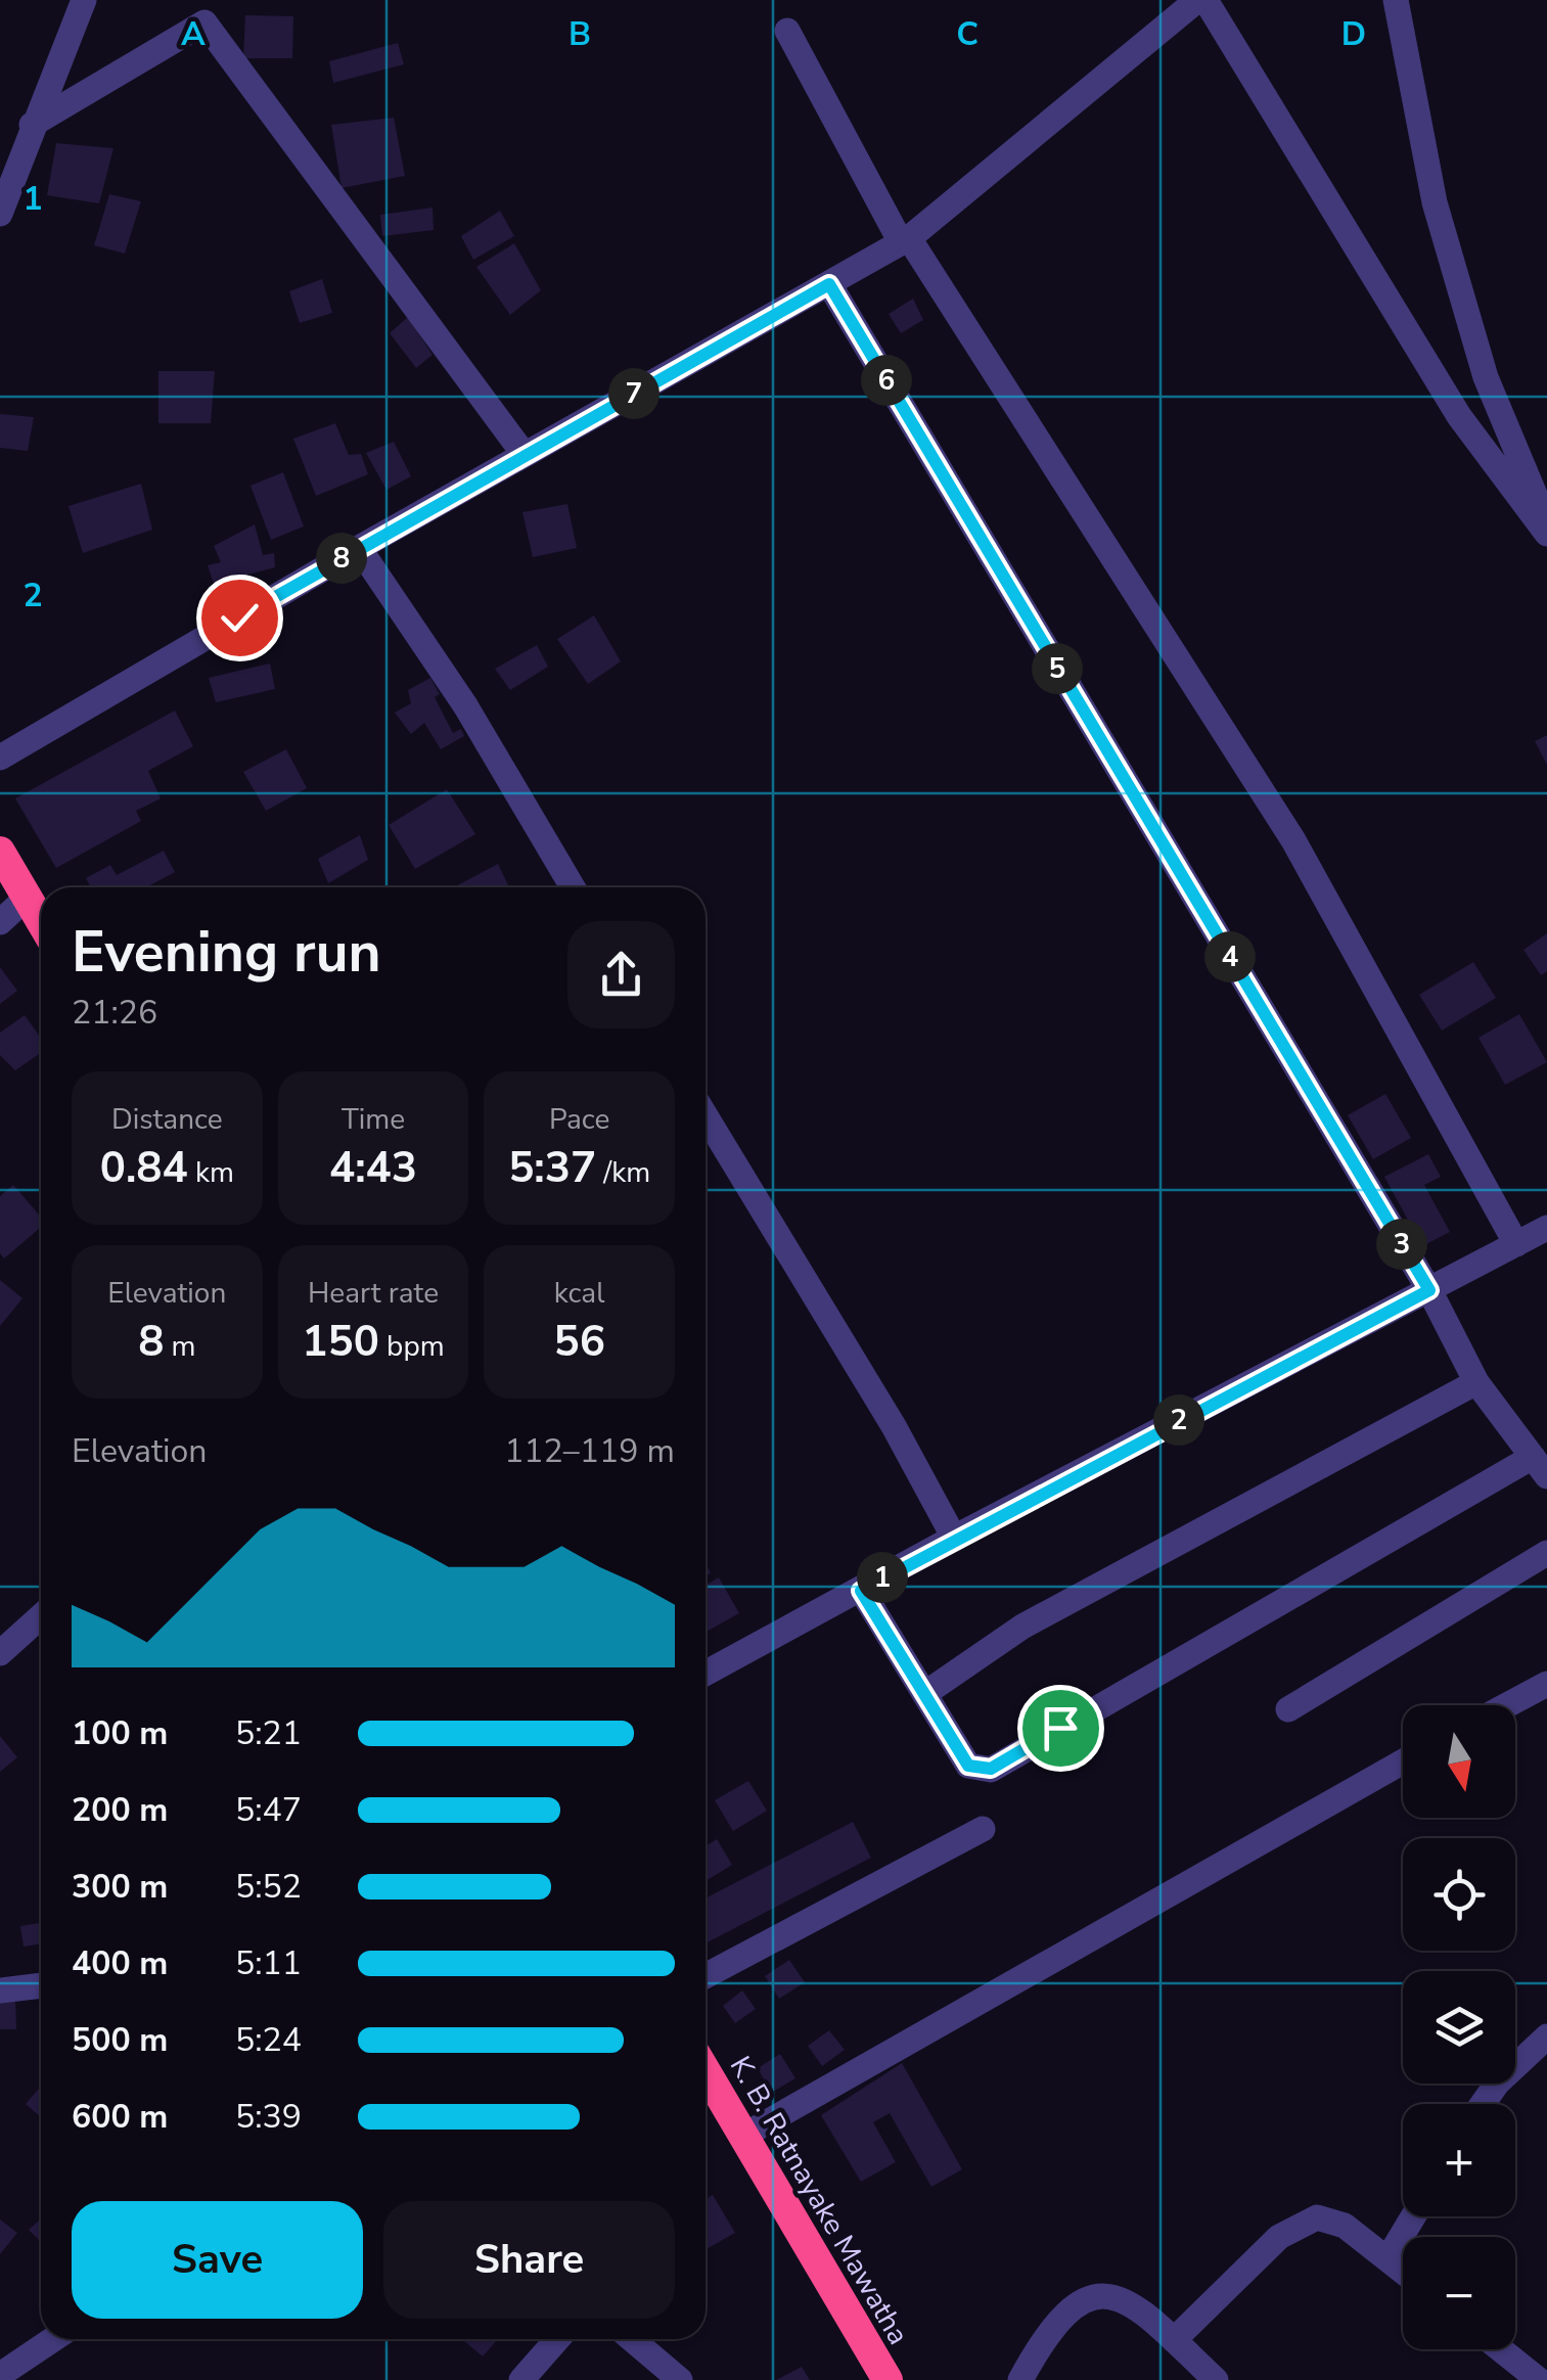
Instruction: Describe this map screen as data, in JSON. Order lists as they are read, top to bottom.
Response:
{
  "streets": {
    "highway": ["K. B. Ratnayake Mawatha"]
  },
  "north": "bottom",
  "page": {
    "pins": [
      "6",
      "7",
      "8",
      "5",
      "4",
      "3",
      "2",
      "1"
    ],
    "heading": ["Evening run", "21:26"],
    "stats": [
      ["Distance", "0.84 km"],
      ["Time", "4:43"],
      ["Pace", "5:37 /km"],
      ["Elevation", "8 m"],
      ["Heart rate", "150 bpm"],
      ["kcal", "56"]
    ],
    "chart": ["Elevation", "112–119 m"],
    "list": [
      {
        "name": "100 m",
        "note": "5:21"
      },
      {
        "name": "200 m",
        "note": "5:47"
      },
      {
        "name": "300 m",
        "note": "5:52"
      },
      {
        "name": "400 m",
        "note": "5:11"
      },
      {
        "name": "500 m",
        "note": "5:24"
      },
      {
        "name": "600 m",
        "note": "5:39"
      }
    ],
    "map_buttons": ["+", "−"],
    "buttons": ["Save", "Share"]
  },
  "grid": {
    "columns": [
      "A",
      "B",
      "C",
      "D"
    ],
    "rows": ["1", "2"]
  }
}
